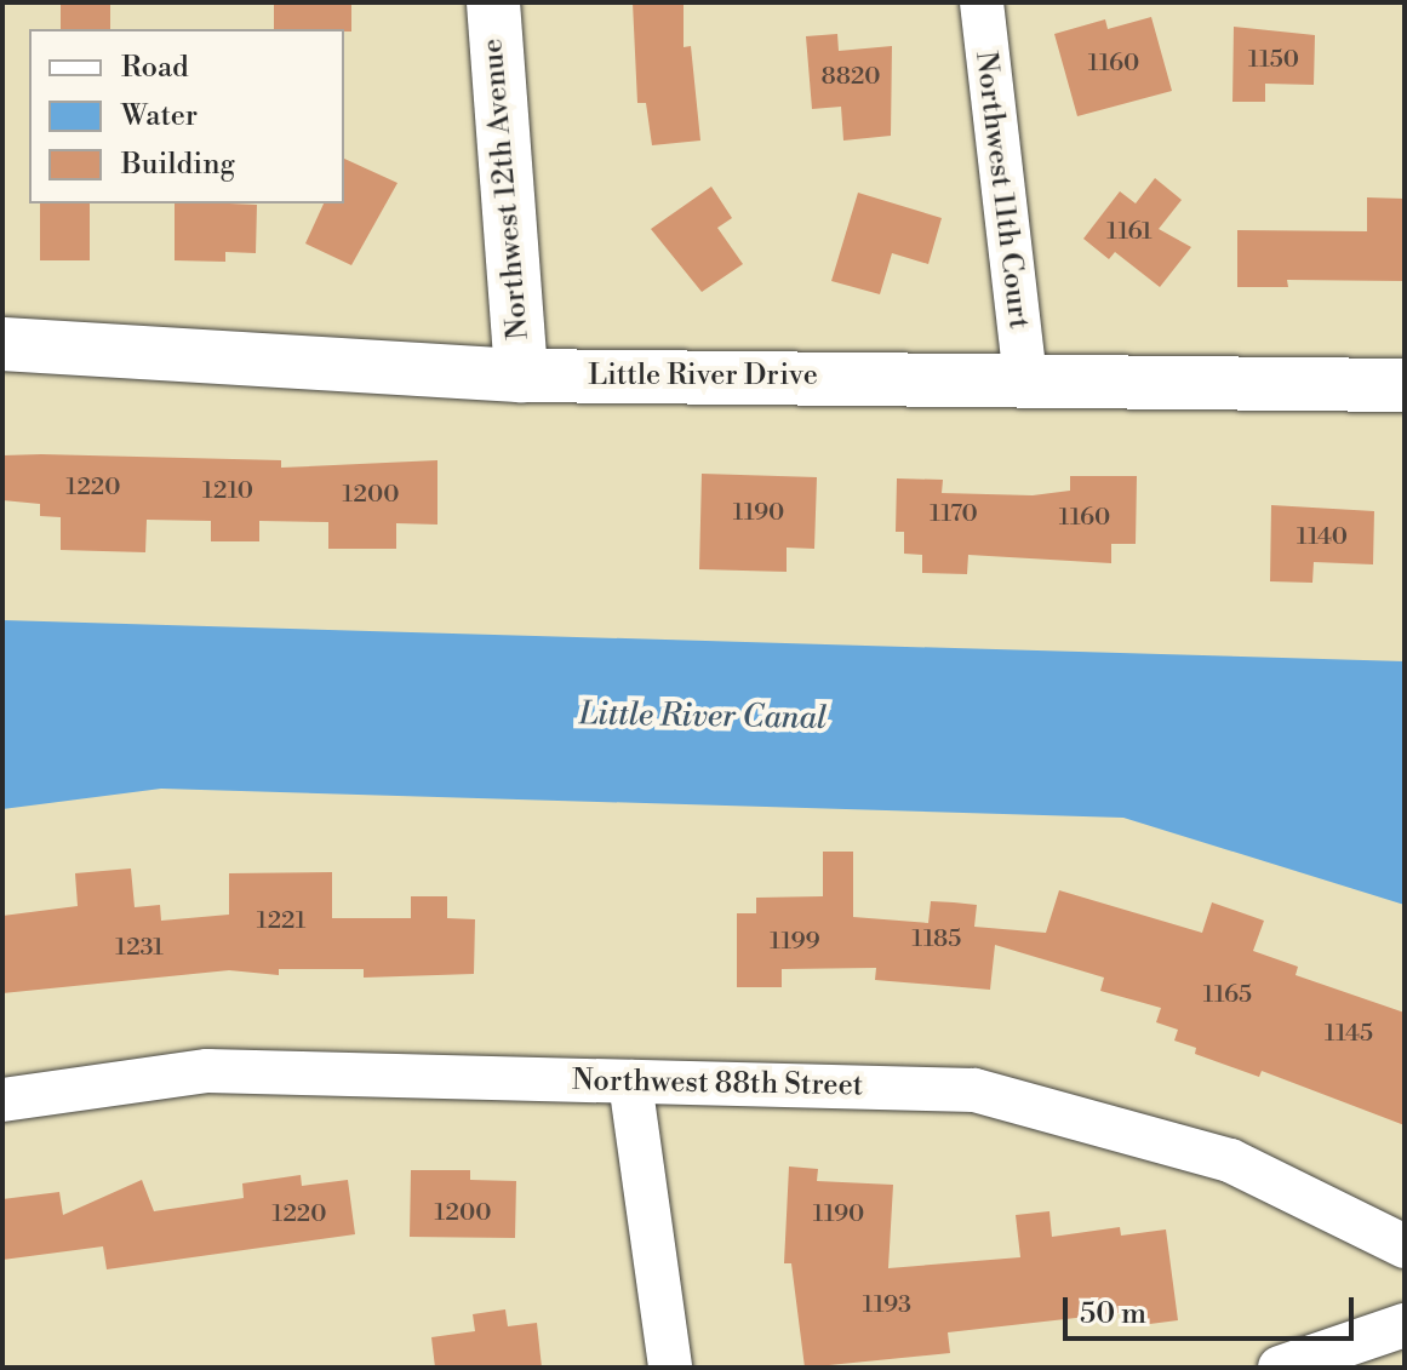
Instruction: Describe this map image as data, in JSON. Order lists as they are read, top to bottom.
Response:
{
  "streets": {
    "street": [
      "Northwest 12th Avenue",
      "Northwest 11th Court",
      "Little River Drive",
      "Northwest 88th Street"
    ]
  },
  "crossings": [
    ["Northwest 12th Avenue", "Little River Drive"],
    ["Northwest 11th Court", "Little River Drive"]
  ],
  "water": ["Little River Canal"],
  "house_numbers": [
    "1150",
    "1160",
    "8820",
    "1161",
    "1220",
    "1210",
    "1200",
    "1190",
    "1170",
    "1160",
    "1140",
    "1221",
    "1185",
    "1199",
    "1231",
    "1165",
    "1145",
    "1200",
    "1220",
    "1190",
    "1193"
  ],
  "legend": ["Road", "Water", "Building"],
  "scale_bar": "50 m"
}
